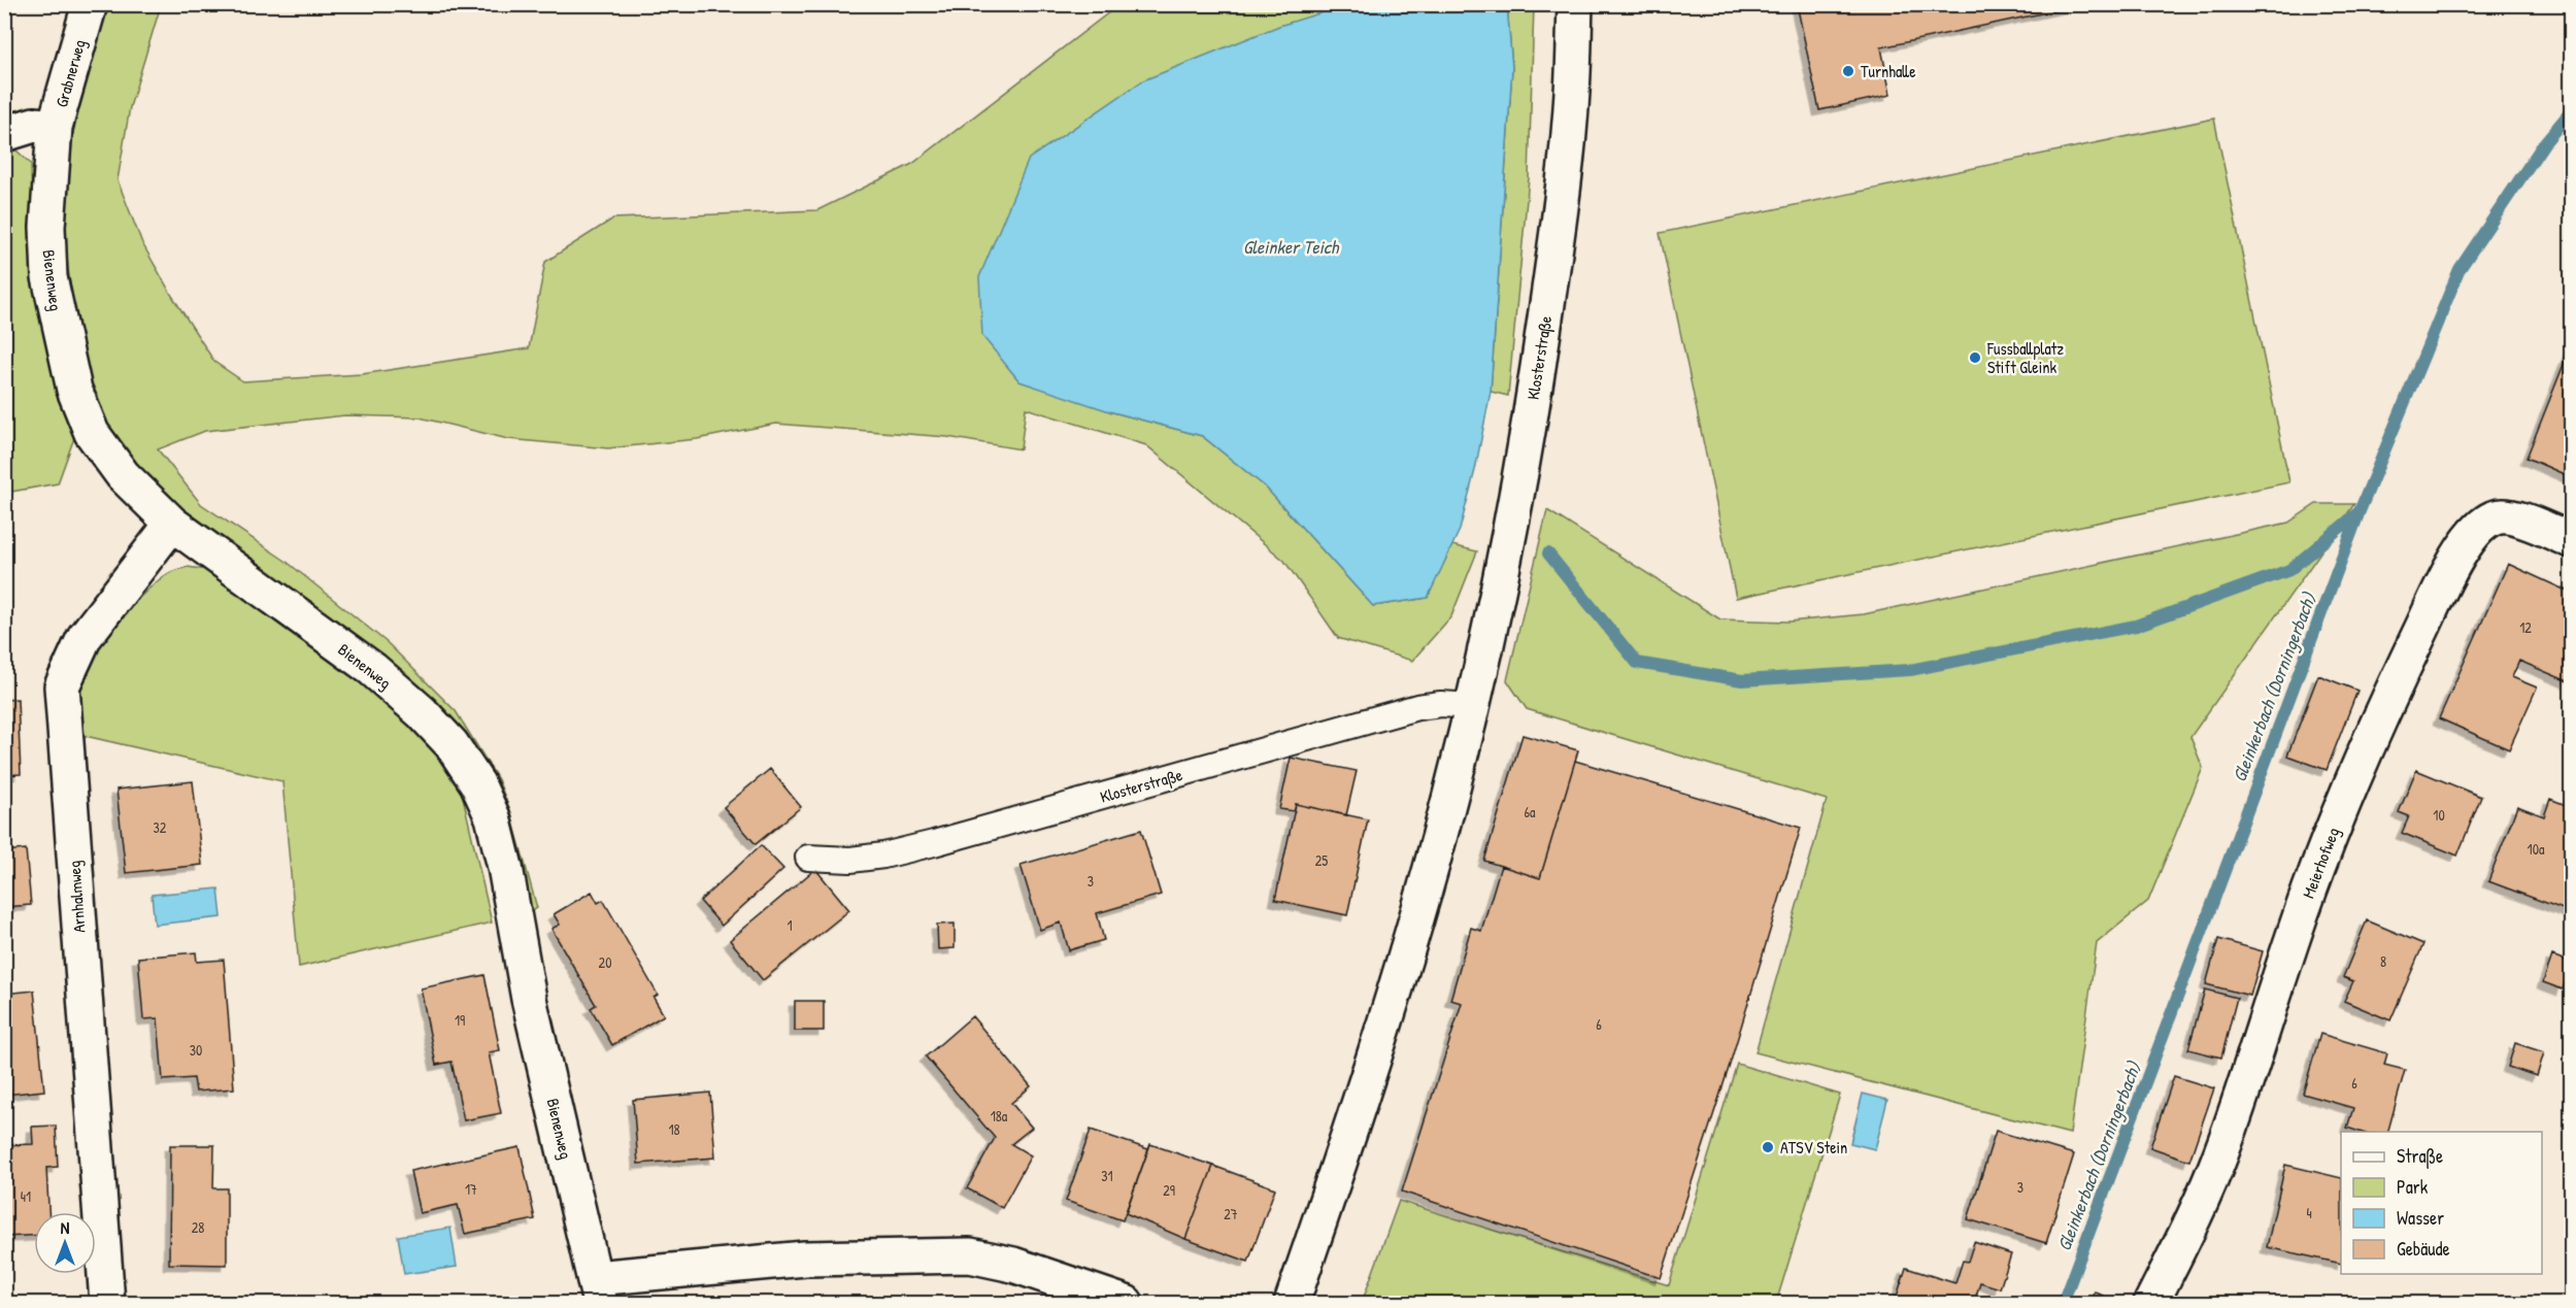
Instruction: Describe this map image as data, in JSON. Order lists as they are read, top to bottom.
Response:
{
  "streets": {
    "street": [
      "Grabnerweg",
      "Bienenweg",
      "Klosterstraße",
      "Meierhofweg",
      "Arnhalmweg"
    ]
  },
  "crossings": [
    ["Grabnerweg", "Bienenweg"],
    ["Bienenweg", "Arnhalmweg"]
  ],
  "water": ["Gleinker Teich", "Gleinkerbach (Dorningerbach)"],
  "places": ["Turnhalle", "Fussballplatz Stift Gleink", "ATSV Stein"],
  "house_numbers": [
    "12",
    "6a",
    "10",
    "32",
    "10a",
    "25",
    "3",
    "1",
    "8",
    "20",
    "19",
    "6",
    "30",
    "6",
    "18a",
    "18",
    "31",
    "3",
    "17",
    "29",
    "41",
    "4",
    "27",
    "28"
  ],
  "legend": [
    "Straße",
    "Park",
    "Wasser",
    "Gebäude"
  ],
  "north": "top"
}
